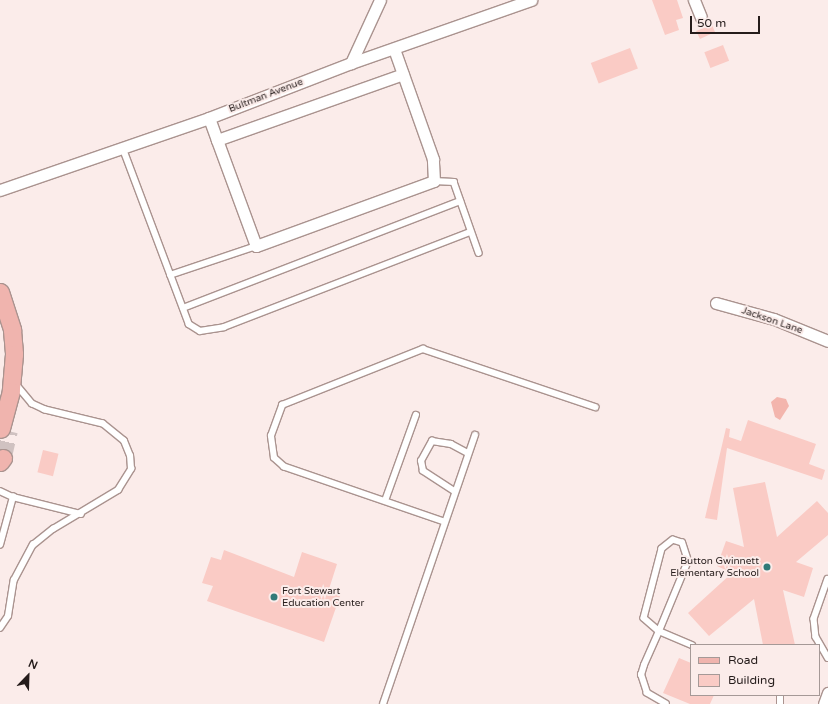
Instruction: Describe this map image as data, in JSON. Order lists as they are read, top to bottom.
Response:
{
  "streets": {
    "street": ["Bultman Avenue", "Jackson Lane"]
  },
  "places": ["Button Gwinnett Elementary School", "Fort Stewart Education Center"],
  "legend": ["Road", "Building"],
  "scale_bar": "50 m",
  "north": "top right"
}
